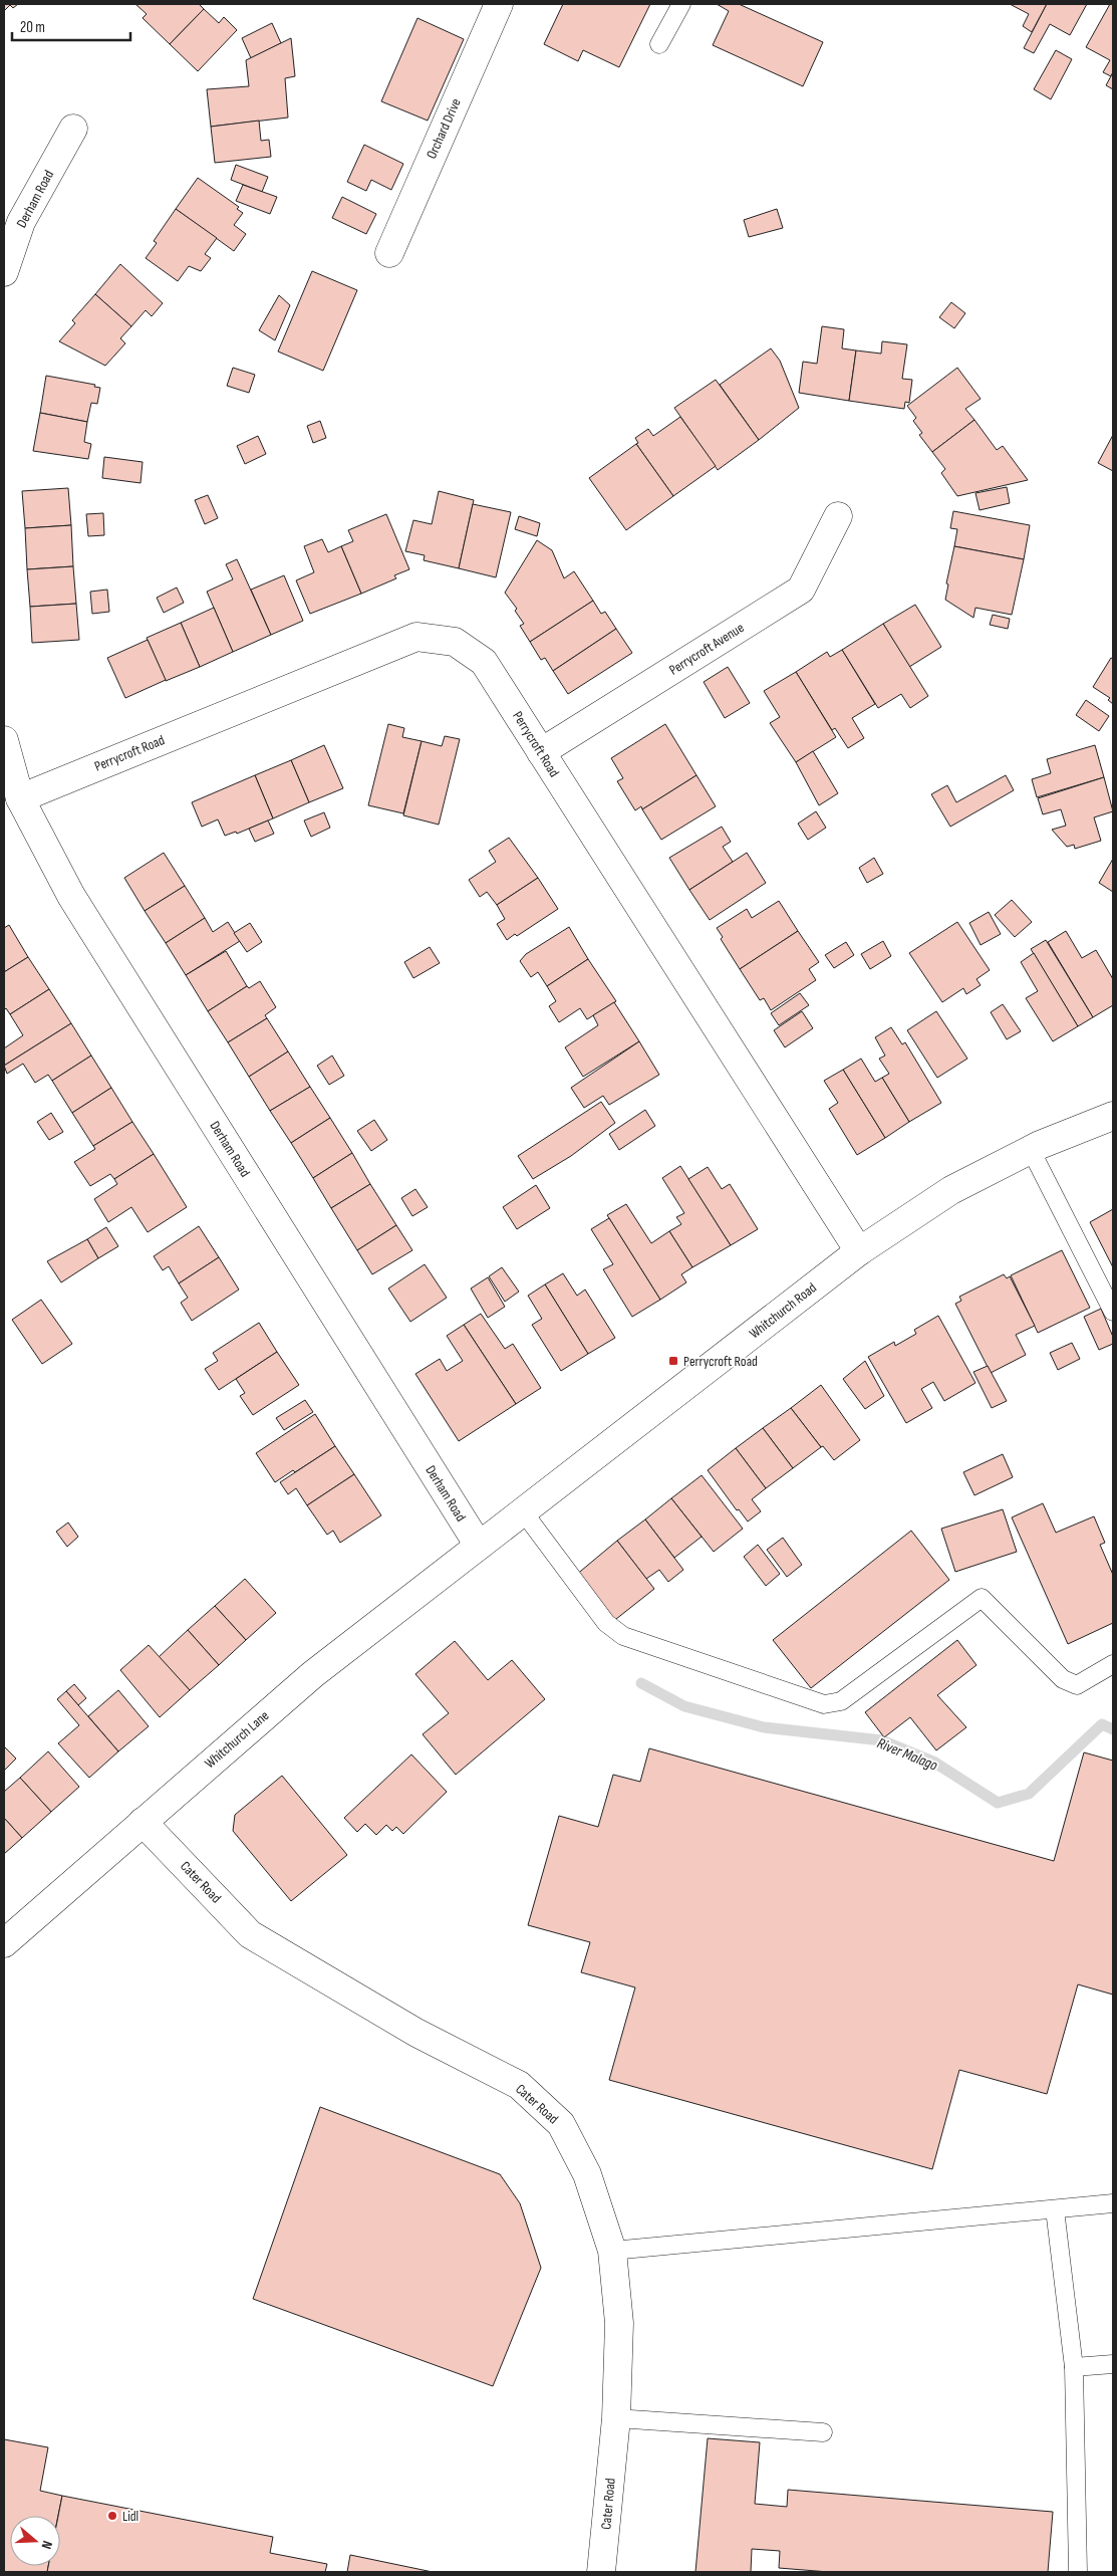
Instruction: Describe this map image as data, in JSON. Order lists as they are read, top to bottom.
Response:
{
  "streets": {
    "street": [
      "Orchard Drive",
      "Derham Road",
      "Perrycroft Avenue",
      "Perrycroft Road",
      "Whitchurch Road",
      "Whitchurch Lane",
      "Cater Road"
    ]
  },
  "crossings": [
    ["Derham Road", "Perrycroft Road"],
    ["Derham Road", "Whitchurch Road"],
    ["Derham Road", "Whitchurch Lane"],
    ["Perrycroft Avenue", "Perrycroft Road"],
    ["Perrycroft Road", "Whitchurch Road"],
    ["Whitchurch Road", "Whitchurch Lane"],
    ["Whitchurch Lane", "Cater Road"]
  ],
  "water": ["River Malago"],
  "places": {
    "transit": ["Perrycroft Road"],
    "other": ["Lidl"]
  },
  "scale_bar": "20 m",
  "north": "right"
}
